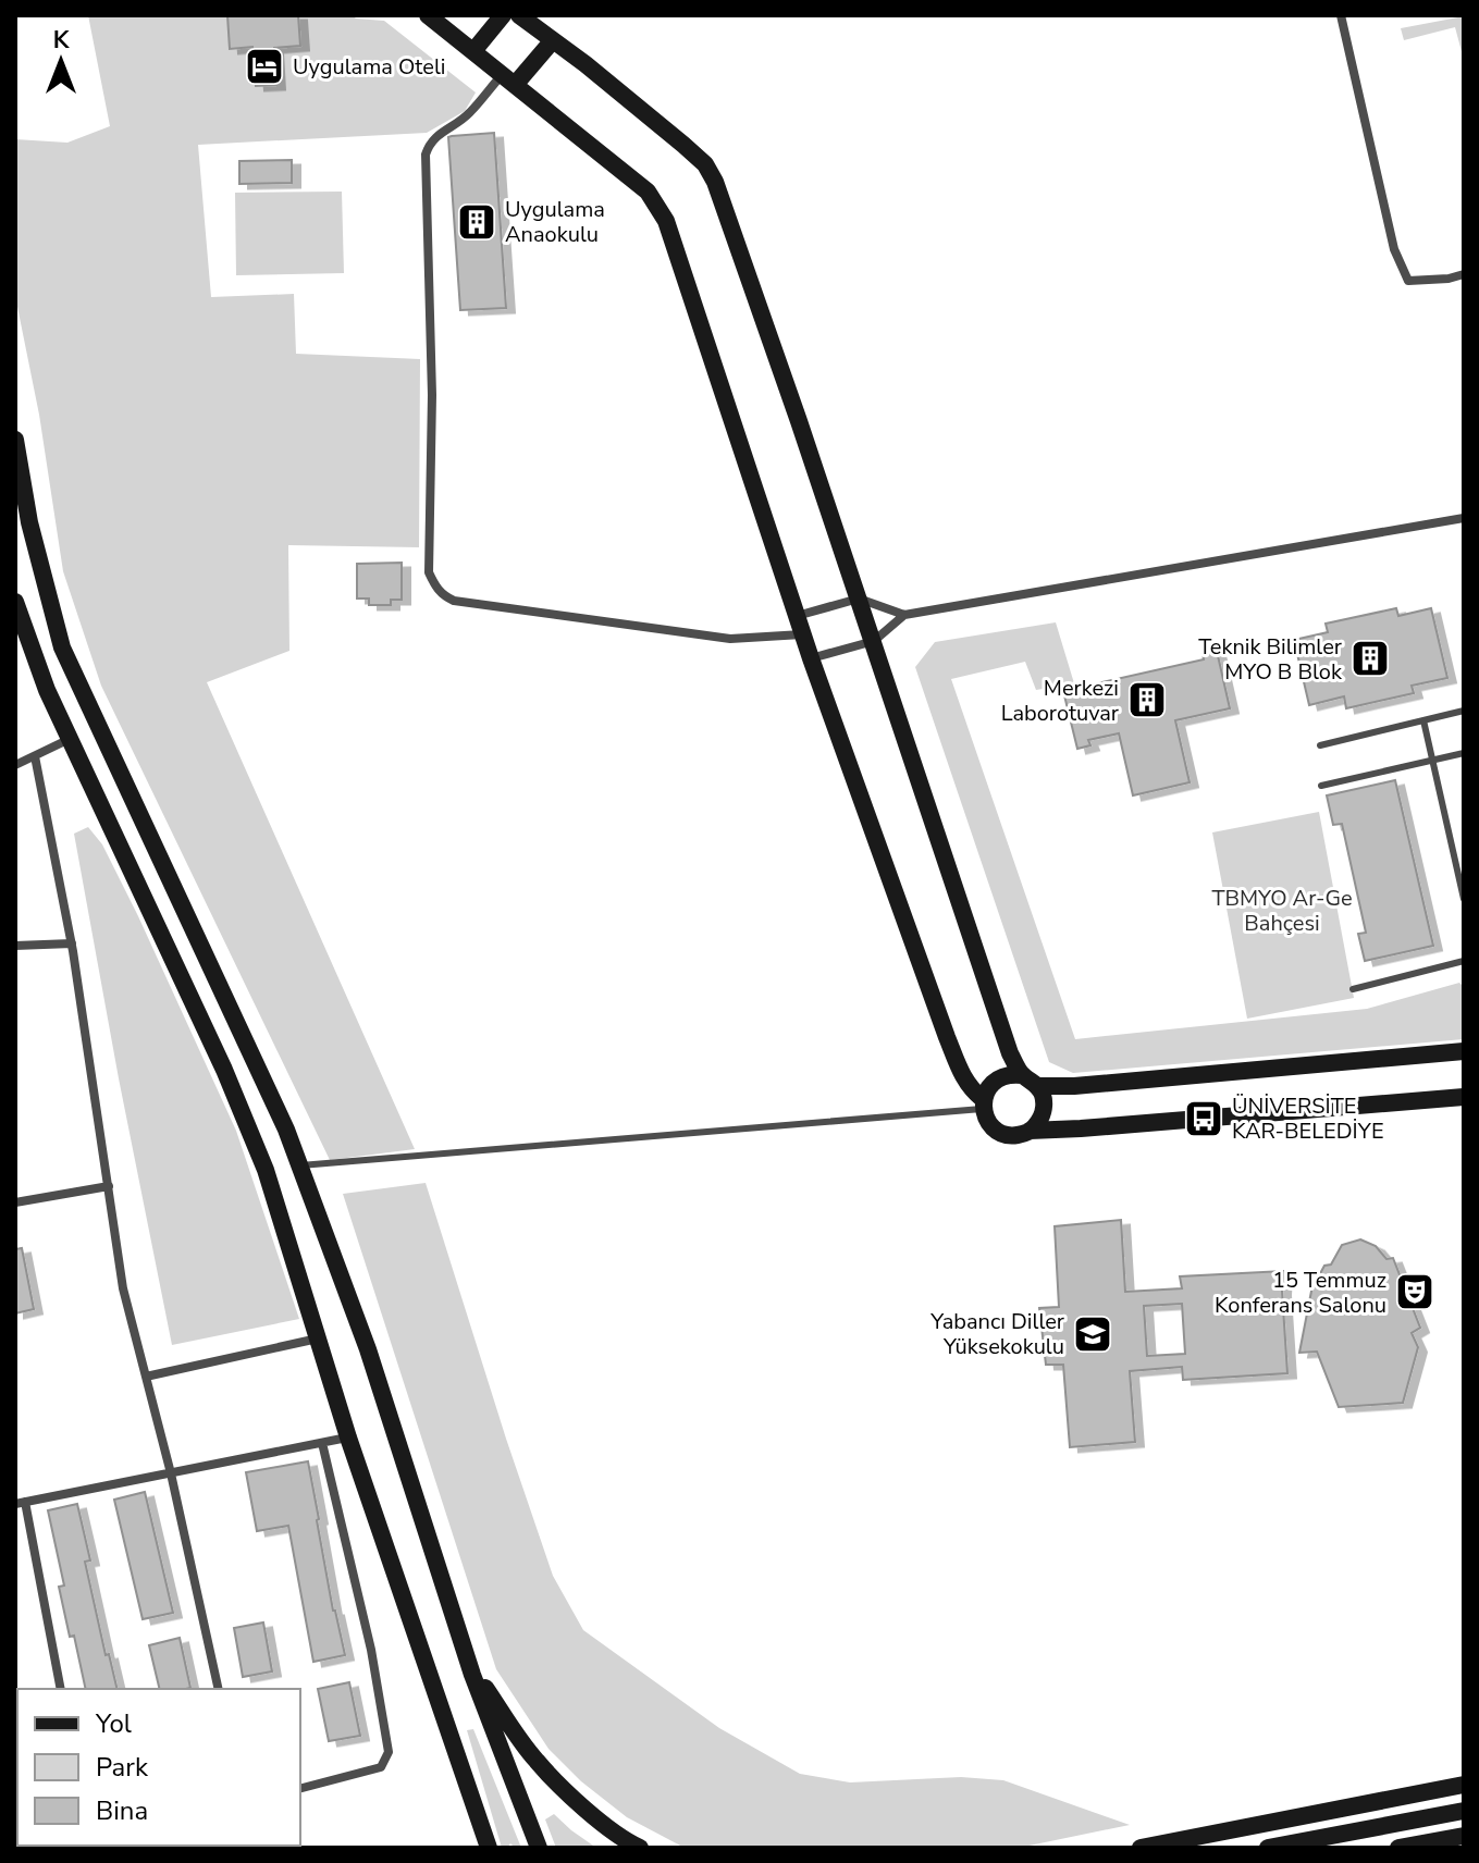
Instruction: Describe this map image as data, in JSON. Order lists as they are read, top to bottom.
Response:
{
  "parks": ["TBMYO Ar-Ge Bahçesi"],
  "places": {
    "hotel": ["Uygulama Oteli"],
    "building": ["Uygulama Anaokulu", "Teknik Bilimler MYO B Blok", "Merkezi Laborotuvar"],
    "bus stop": ["ÜNİVERSİTE KAR-BELEDİYE"],
    "theatre": ["15 Temmuz Konferans Salonu"],
    "school or university": ["Yabancı Diller Yüksekokulu"]
  },
  "legend": ["Yol", "Park", "Bina"],
  "north": "top"
}
